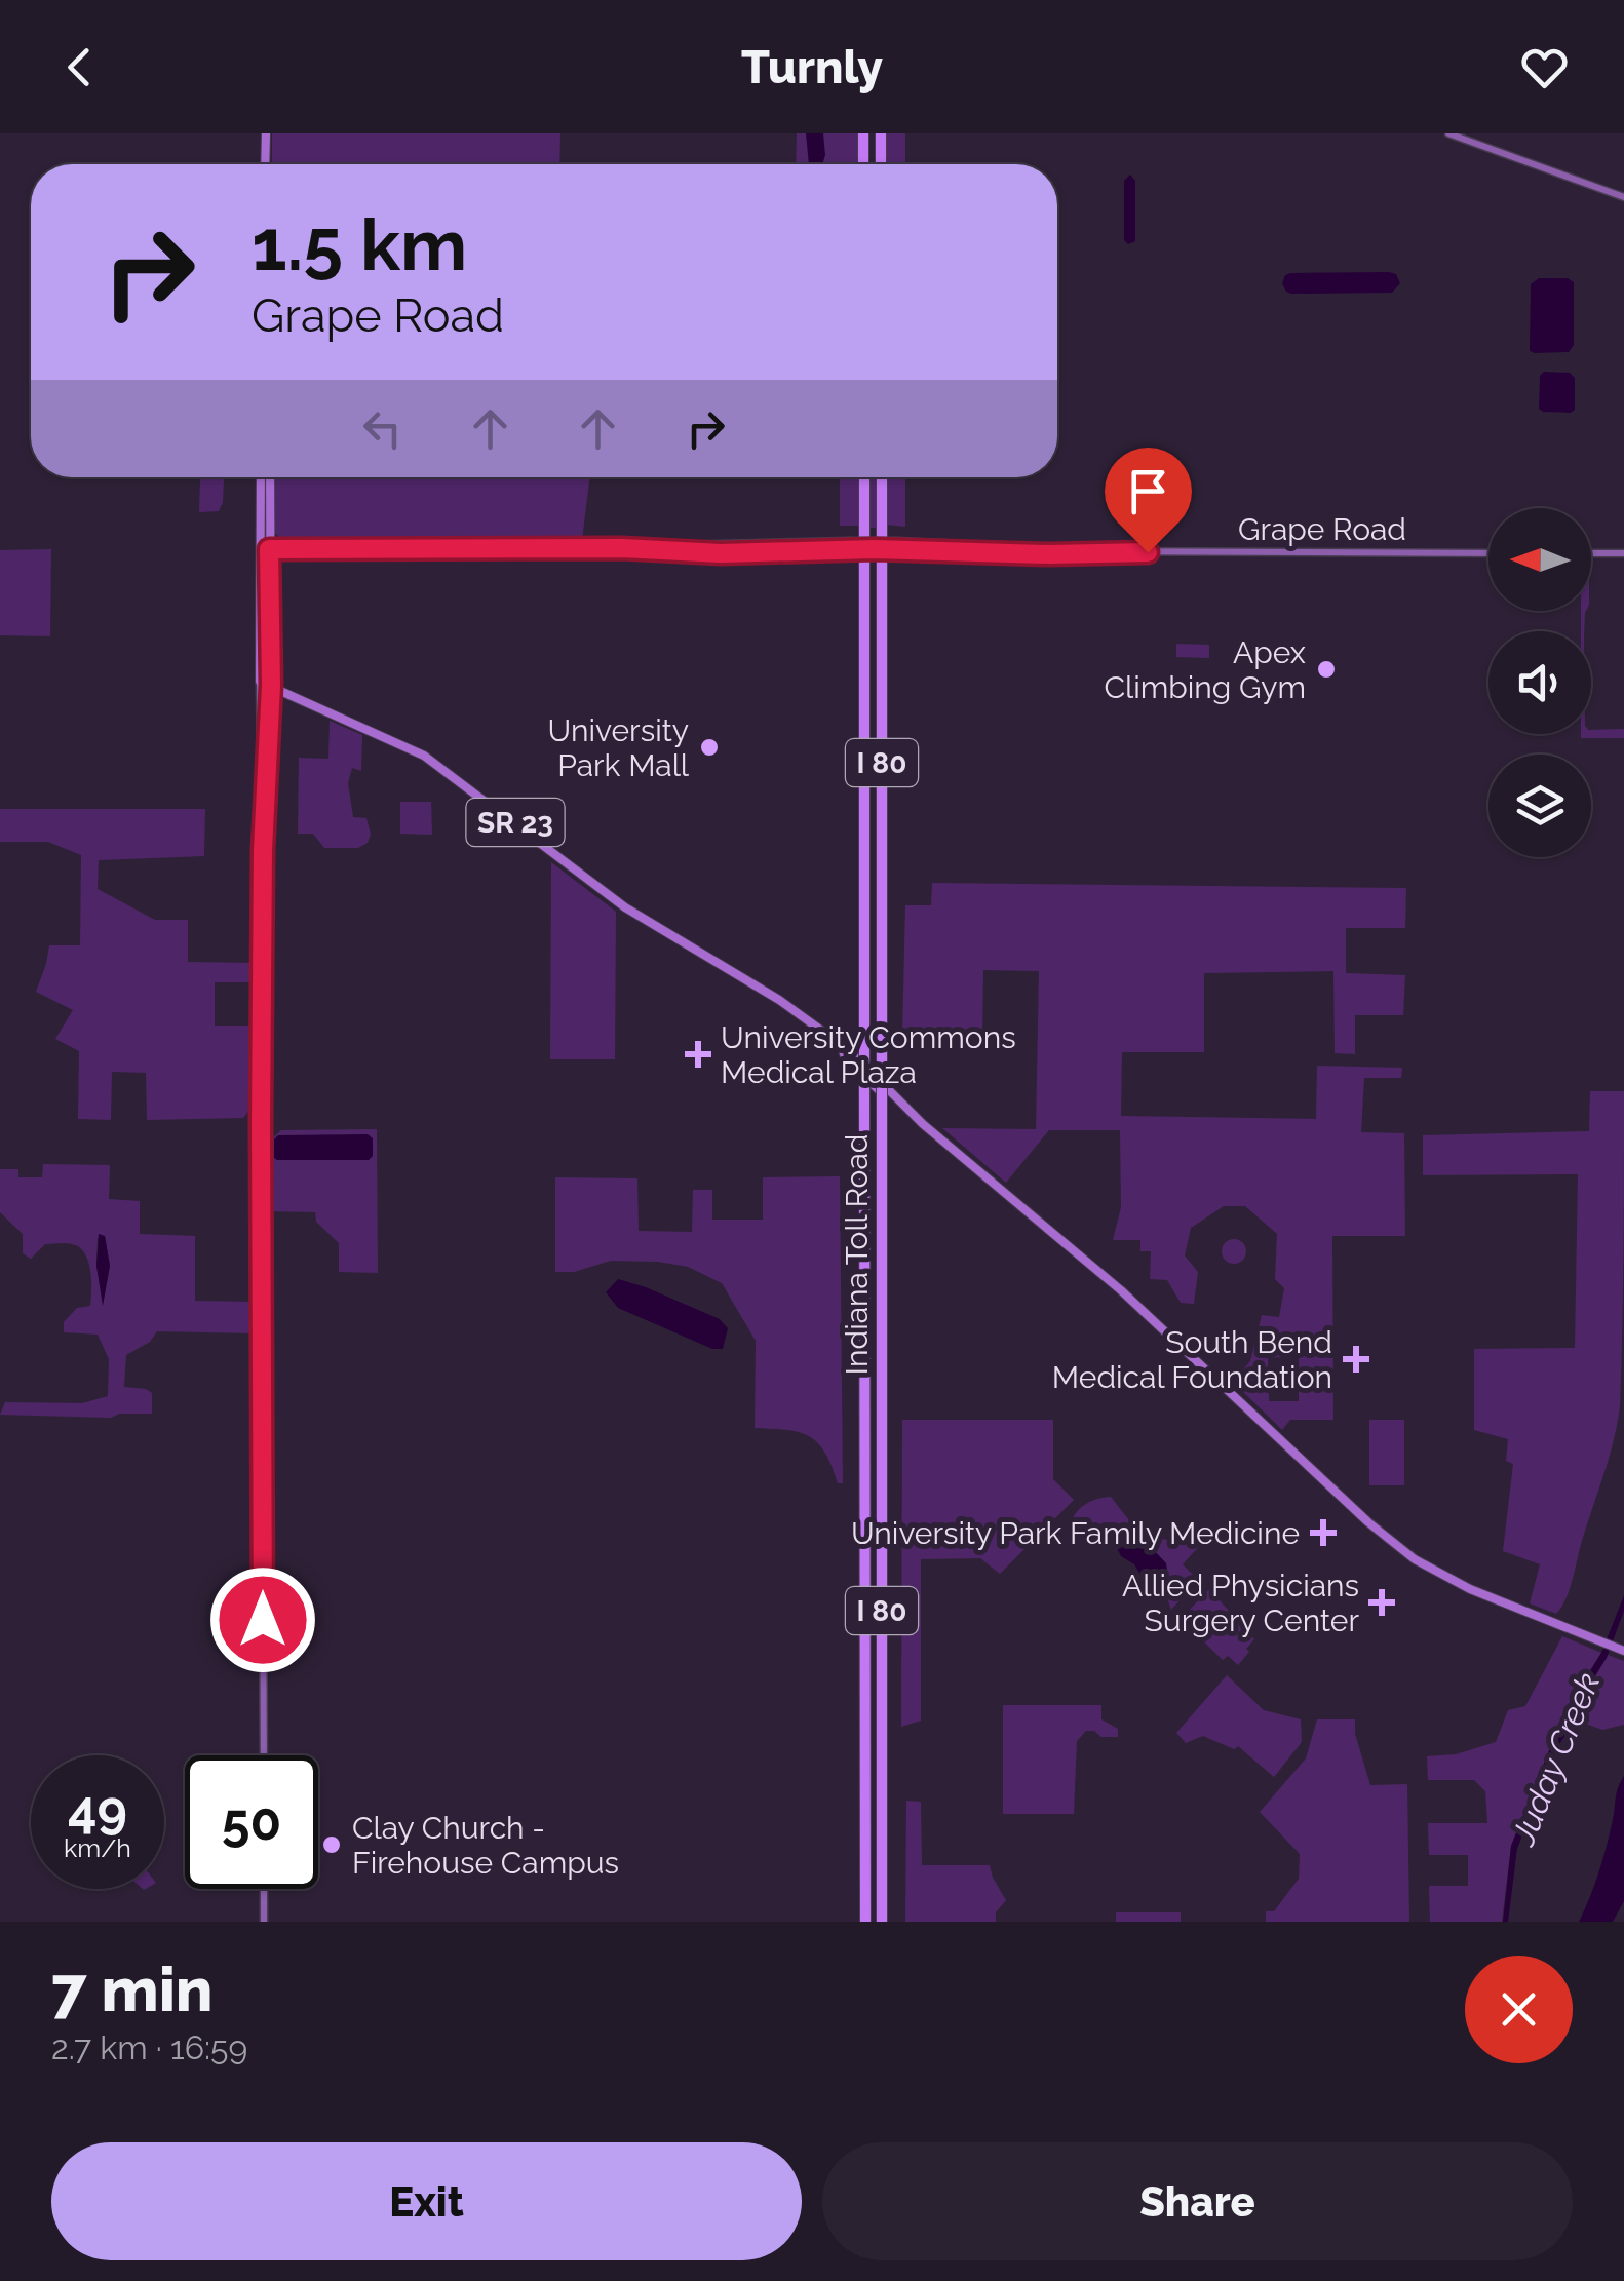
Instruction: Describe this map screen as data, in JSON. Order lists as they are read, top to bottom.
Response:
{
  "streets": {
    "highway": ["I 80", "Indiana Toll Road"],
    "main road": ["Grape Road", "SR 23"]
  },
  "water": ["Juday Creek"],
  "places": {
    "other": ["Apex Climbing Gym", "University Park Mall", "Clay Church - Firehouse Campus"],
    "health": [
      "University Commons Medical Plaza",
      "South Bend Medical Foundation",
      "University Park Family Medicine",
      "Allied Physicians Surgery Center"
    ]
  },
  "north": "left",
  "page": {
    "header": "Turnly",
    "turn": ["1.5 km", "Grape Road"],
    "speed": "49 km/h",
    "limit": "50",
    "heading": ["7 min", "2.7 km · 16:59"],
    "buttons": ["Exit", "Share"]
  }
}
